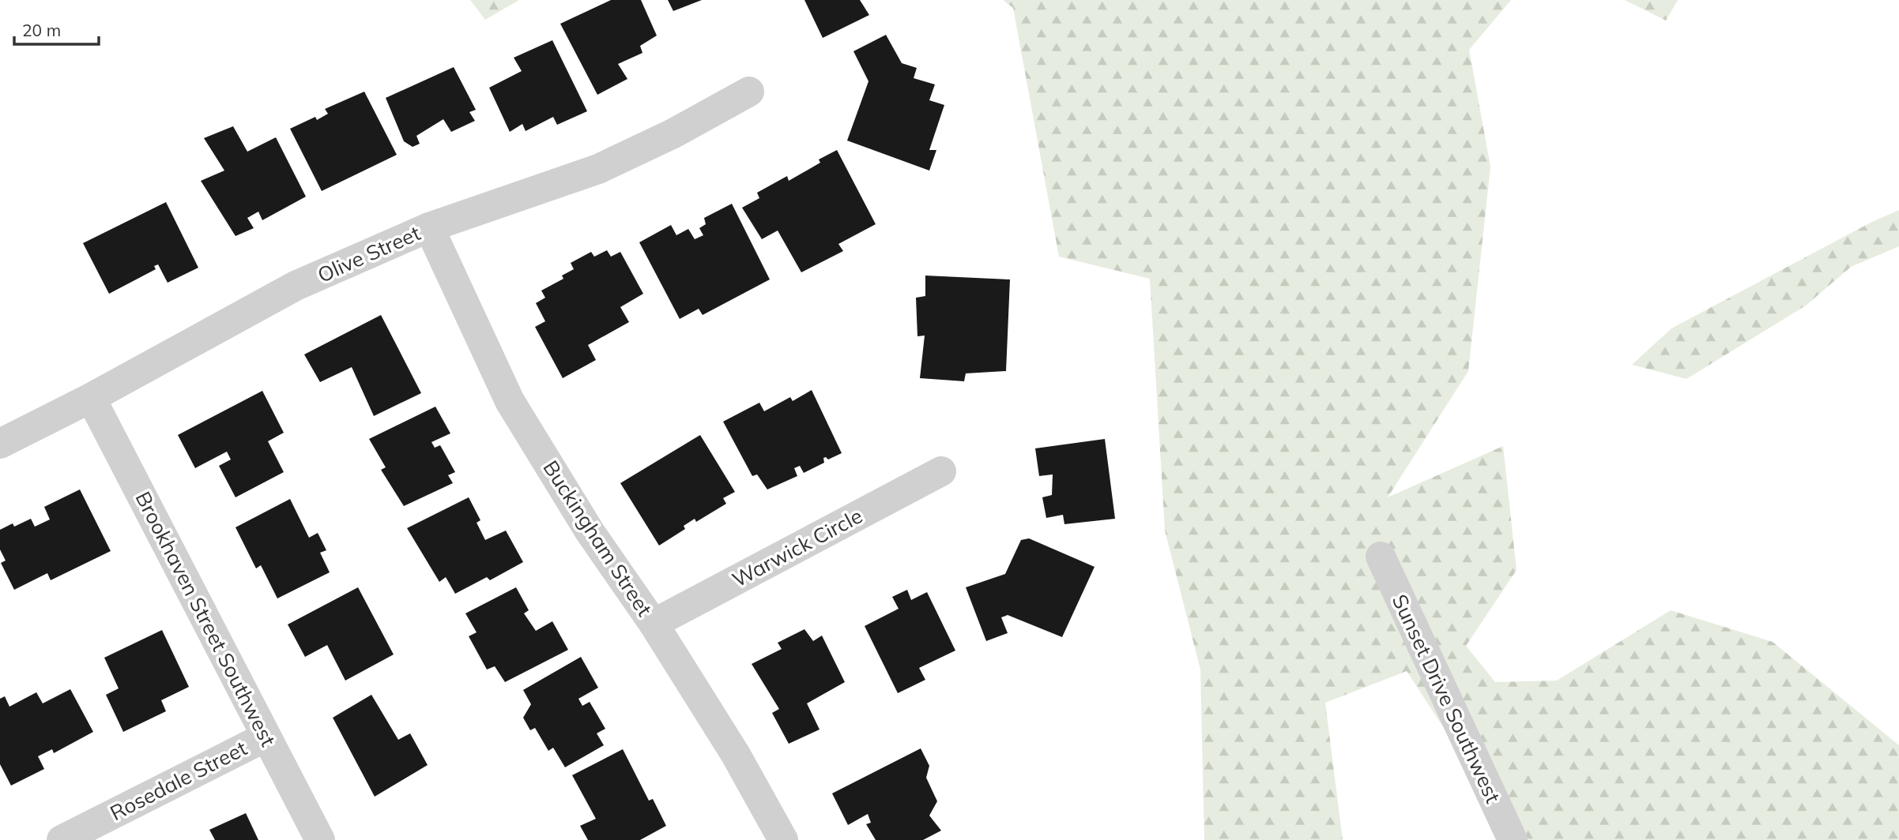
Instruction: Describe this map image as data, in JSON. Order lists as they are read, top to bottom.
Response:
{
  "streets": {
    "street": [
      "Olive Street",
      "Buckingham Street",
      "Warwick Circle",
      "Brookhaven Street Southwest",
      "Sunset Drive Southwest",
      "Rosedale Street"
    ]
  },
  "crossings": [
    ["Olive Street", "Buckingham Street"],
    ["Olive Street", "Brookhaven Street Southwest"],
    ["Buckingham Street", "Warwick Circle"],
    ["Brookhaven Street Southwest", "Rosedale Street"]
  ],
  "scale_bar": "20 m"
}
